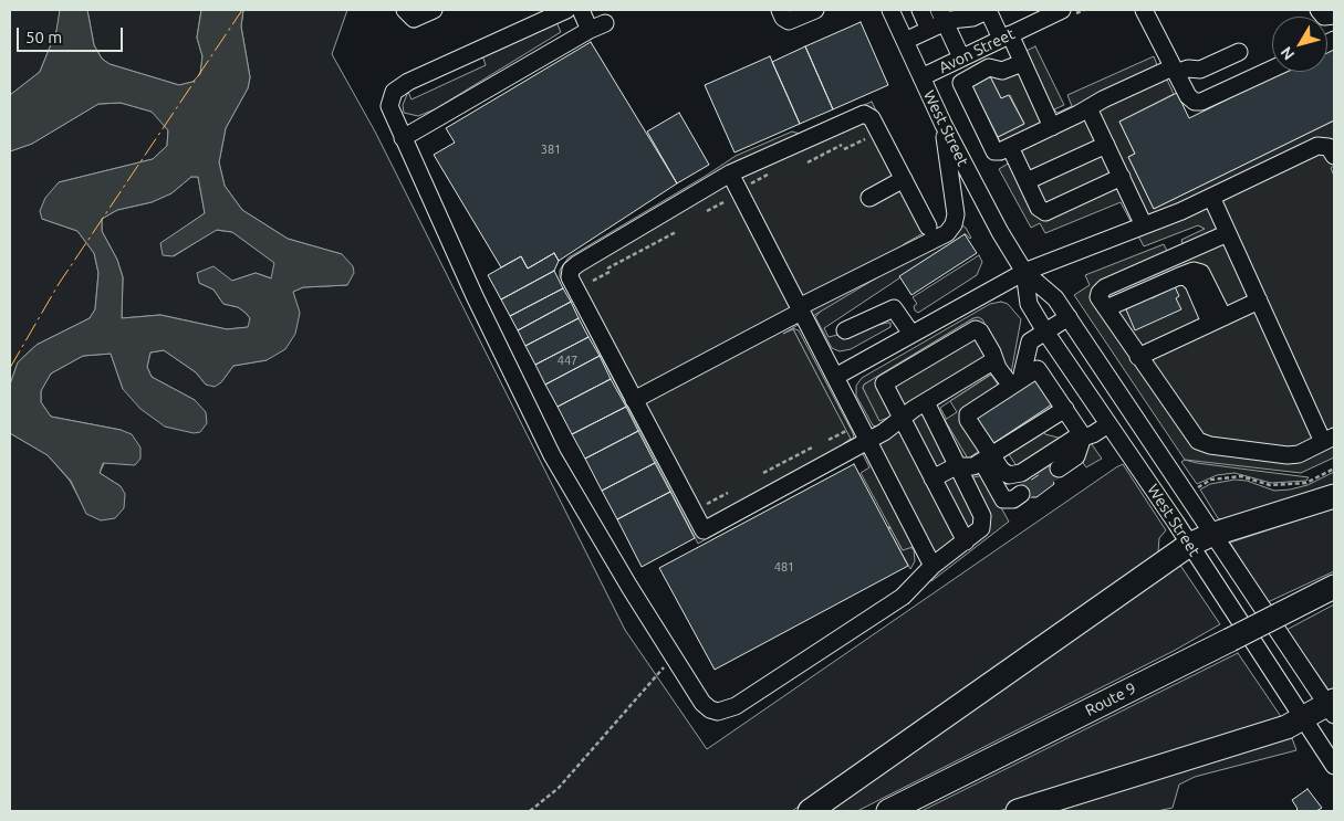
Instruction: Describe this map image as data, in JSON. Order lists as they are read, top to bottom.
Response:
{
  "streets": {
    "highway": ["Route 9"],
    "street": ["Avon Street", "West Street"]
  },
  "crossings": [
    ["Avon Street", "West Street"]
  ],
  "house_numbers": ["381", "447", "481"],
  "scale_bar": "50 m",
  "north": "bottom left"
}
